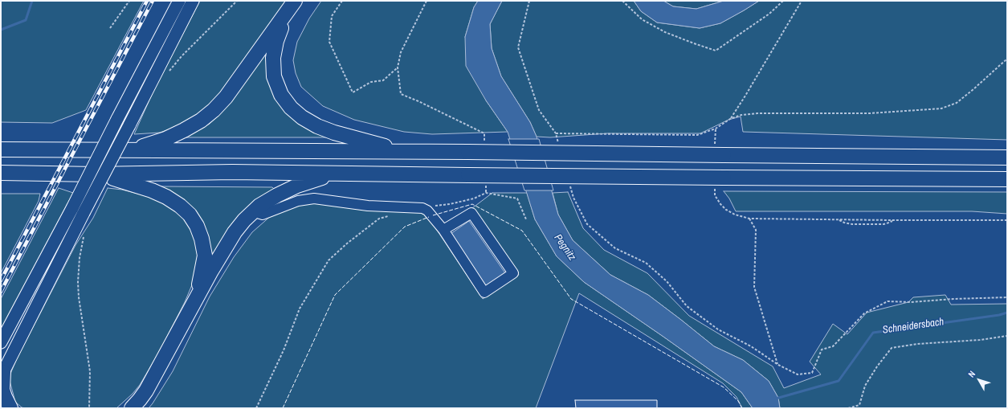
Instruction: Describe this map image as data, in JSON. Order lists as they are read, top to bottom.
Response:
{
  "water": ["Pegnitz", "Schneidersbach"],
  "north": "top left"
}
